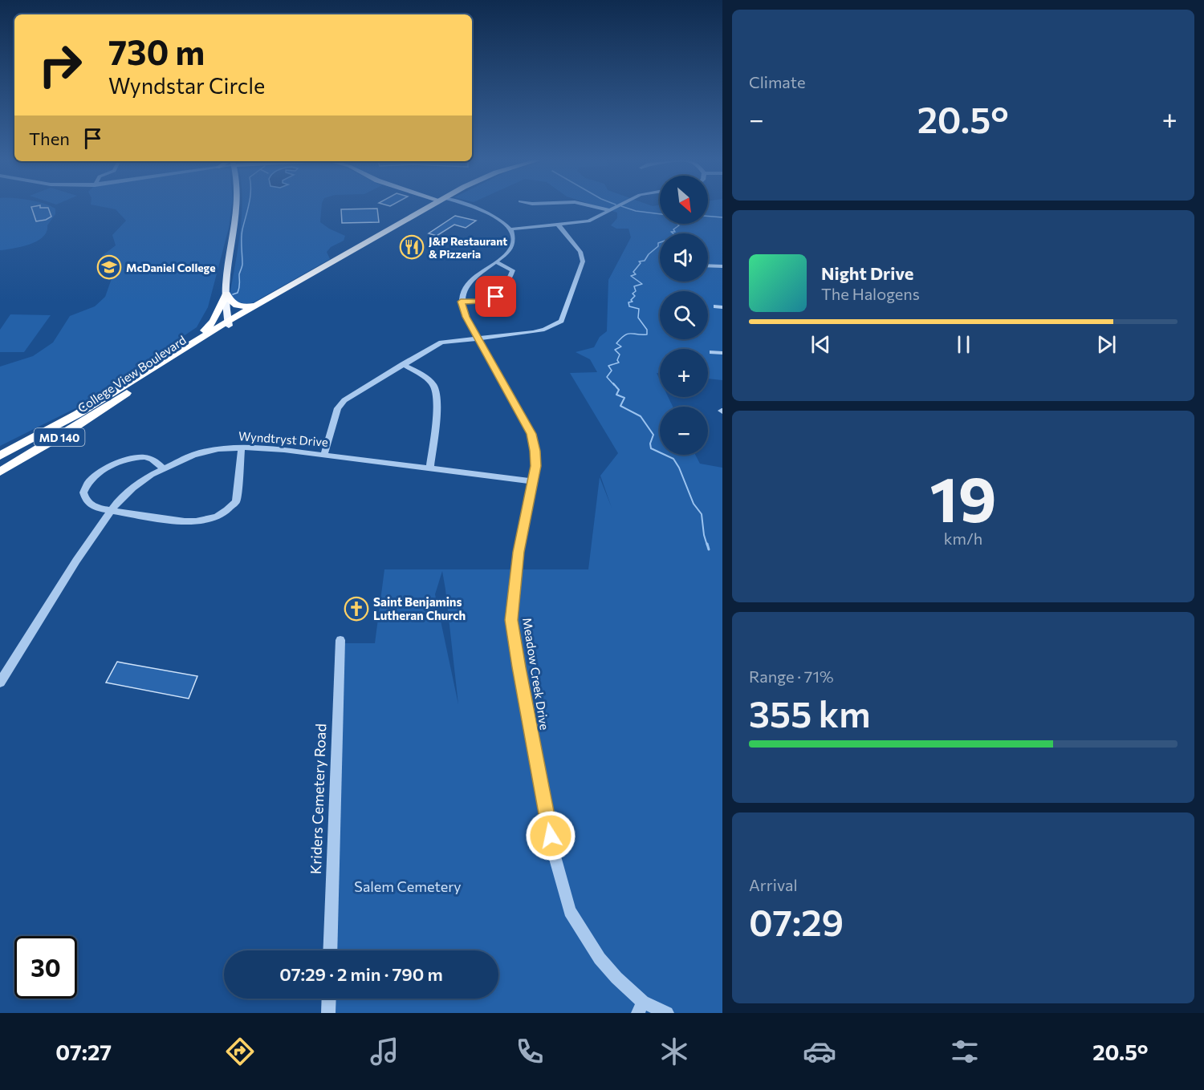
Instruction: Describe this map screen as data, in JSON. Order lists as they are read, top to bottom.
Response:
{
  "streets": {
    "highway": ["College View Boulevard", "MD 140"],
    "street": ["Wyndtryst Drive", "Meadow Creek Drive", "Kriders Cemetery Road"]
  },
  "crossings": [
    ["College View Boulevard", "MD 140"],
    ["Wyndtryst Drive", "Meadow Creek Drive"]
  ],
  "parks": ["Salem Cemetery"],
  "places": {
    "restaurant": ["J&P Restaurant & Pizzeria"],
    "school or university": ["McDaniel College"],
    "church": ["Saint Benjamins Lutheran Church"]
  },
  "north": "bottom right",
  "page": {
    "tile": [
      "Climate",
      ["19", "km/h"],
      ["Range · 71%", "355 km"],
      ["Arrival", "07:29"]
    ],
    "turn": ["730 m", "Wyndstar Circle"],
    "heat": ["−", "20.5°", "+"],
    "then": "Then",
    "map_buttons": ["+", "−"],
    "song": ["Night Drive", "The Halogens"],
    "limit": "30",
    "trip": "07:29 · 2 min · 790 m",
    "tabs": ["07:27", "20.5°"]
  }
}
